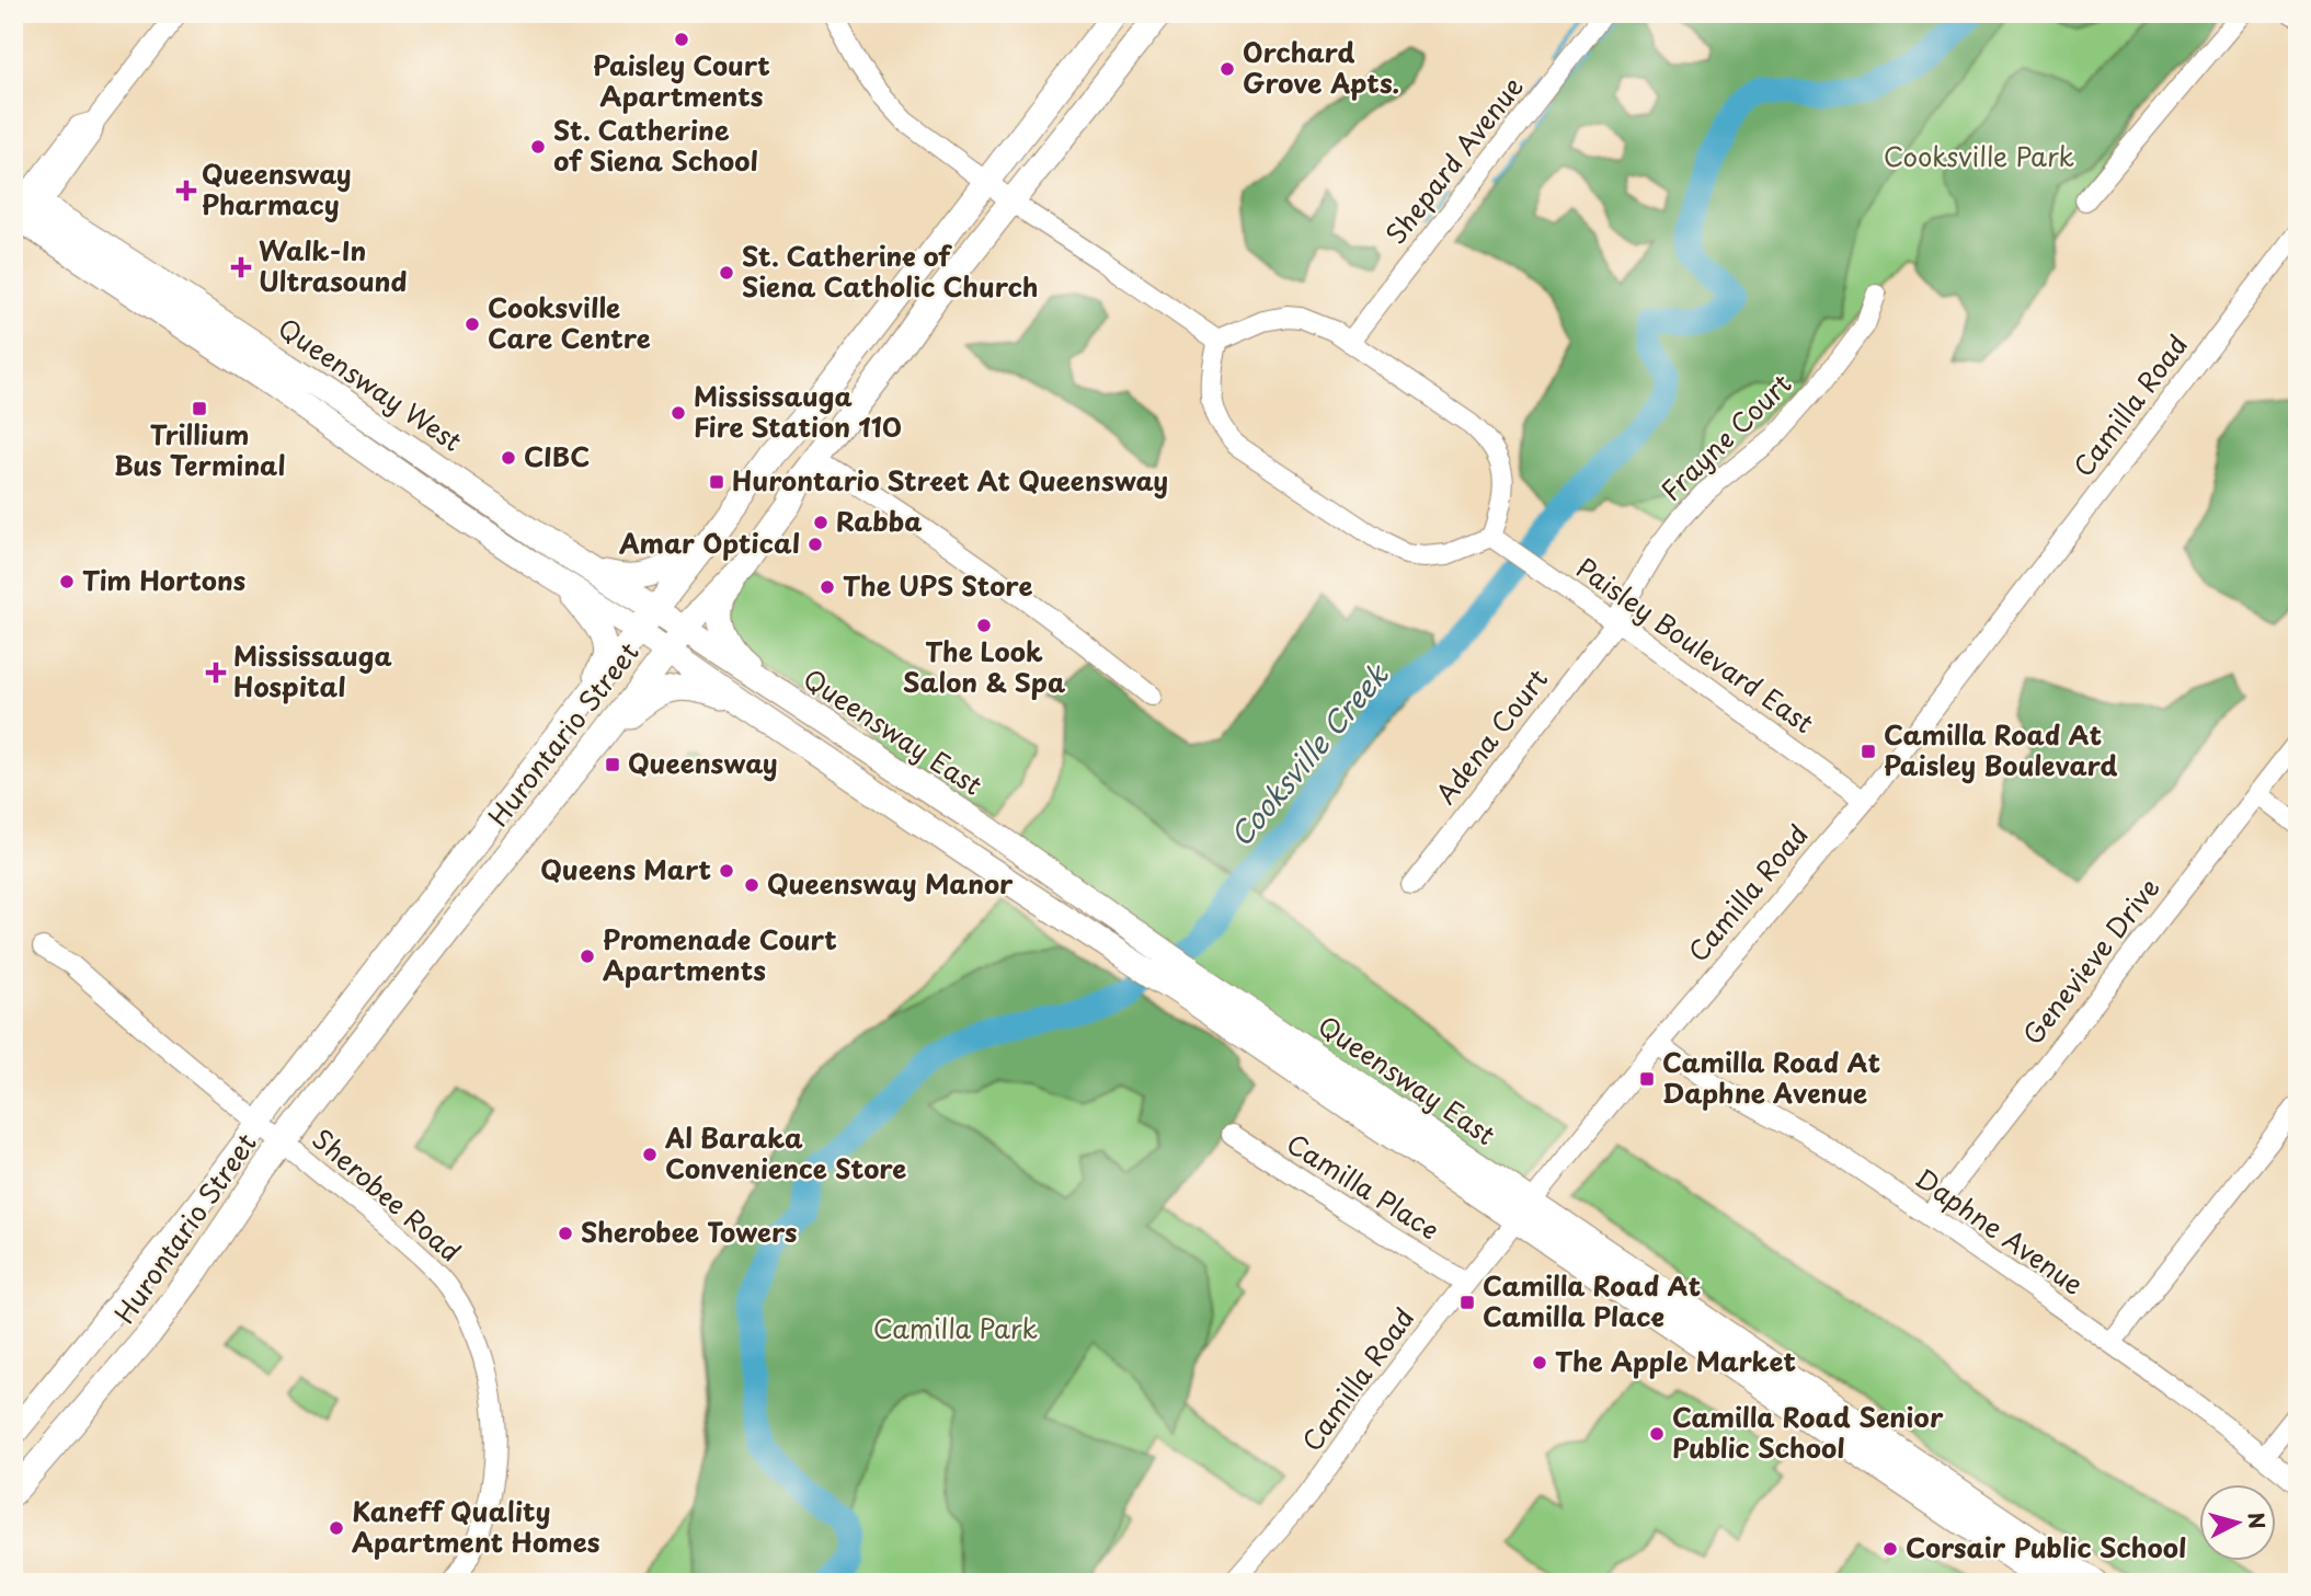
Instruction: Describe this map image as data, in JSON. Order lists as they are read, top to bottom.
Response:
{
  "streets": {
    "main road": ["Queensway West", "Queensway East", "Hurontario Street"],
    "street": [
      "Shepard Avenue",
      "Camilla Road",
      "Frayne Court",
      "Paisley Boulevard East",
      "Adena Court",
      "Genevieve Drive",
      "Camilla Place",
      "Sherobee Road",
      "Daphne Avenue"
    ]
  },
  "crossings": [
    ["Queensway West", "Hurontario Street"],
    ["Camilla Road", "Paisley Boulevard East"],
    ["Camilla Road", "Queensway East"],
    ["Camilla Road", "Camilla Place"],
    ["Camilla Road", "Daphne Avenue"],
    ["Frayne Court", "Paisley Boulevard East"],
    ["Frayne Court", "Adena Court"],
    ["Paisley Boulevard East", "Adena Court"],
    ["Queensway East", "Hurontario Street"],
    ["Hurontario Street", "Sherobee Road"],
    ["Genevieve Drive", "Daphne Avenue"]
  ],
  "water": ["Cooksville Creek"],
  "parks": ["Cooksville Park", "Camilla Park"],
  "places": {
    "other": [
      "Paisley Court Apartments",
      "Orchard Grove Apts.",
      "St. Catherine of Siena School",
      "St. Catherine of Siena Catholic Church",
      "Cooksville Care Centre",
      "Mississauga Fire Station 110",
      "CIBC",
      "Rabba",
      "Amar Optical",
      "Tim Hortons",
      "The UPS Store",
      "The Look Salon & Spa",
      "Queens Mart",
      "Queensway Manor",
      "Promenade Court Apartments",
      "Al Baraka Convenience Store",
      "Sherobee Towers",
      "The Apple Market",
      "Camilla Road Senior Public School",
      "Kaneff Quality Apartment Homes",
      "Corsair Public School"
    ],
    "health": ["Queensway Pharmacy", "Walk-In Ultrasound", "Mississauga Hospital"],
    "transit": [
      "Trillium Bus Terminal",
      "Hurontario Street At Queensway",
      "Camilla Road At Paisley Boulevard",
      "Queensway",
      "Camilla Road At Daphne Avenue",
      "Camilla Road At Camilla Place"
    ]
  },
  "north": "right"
}
